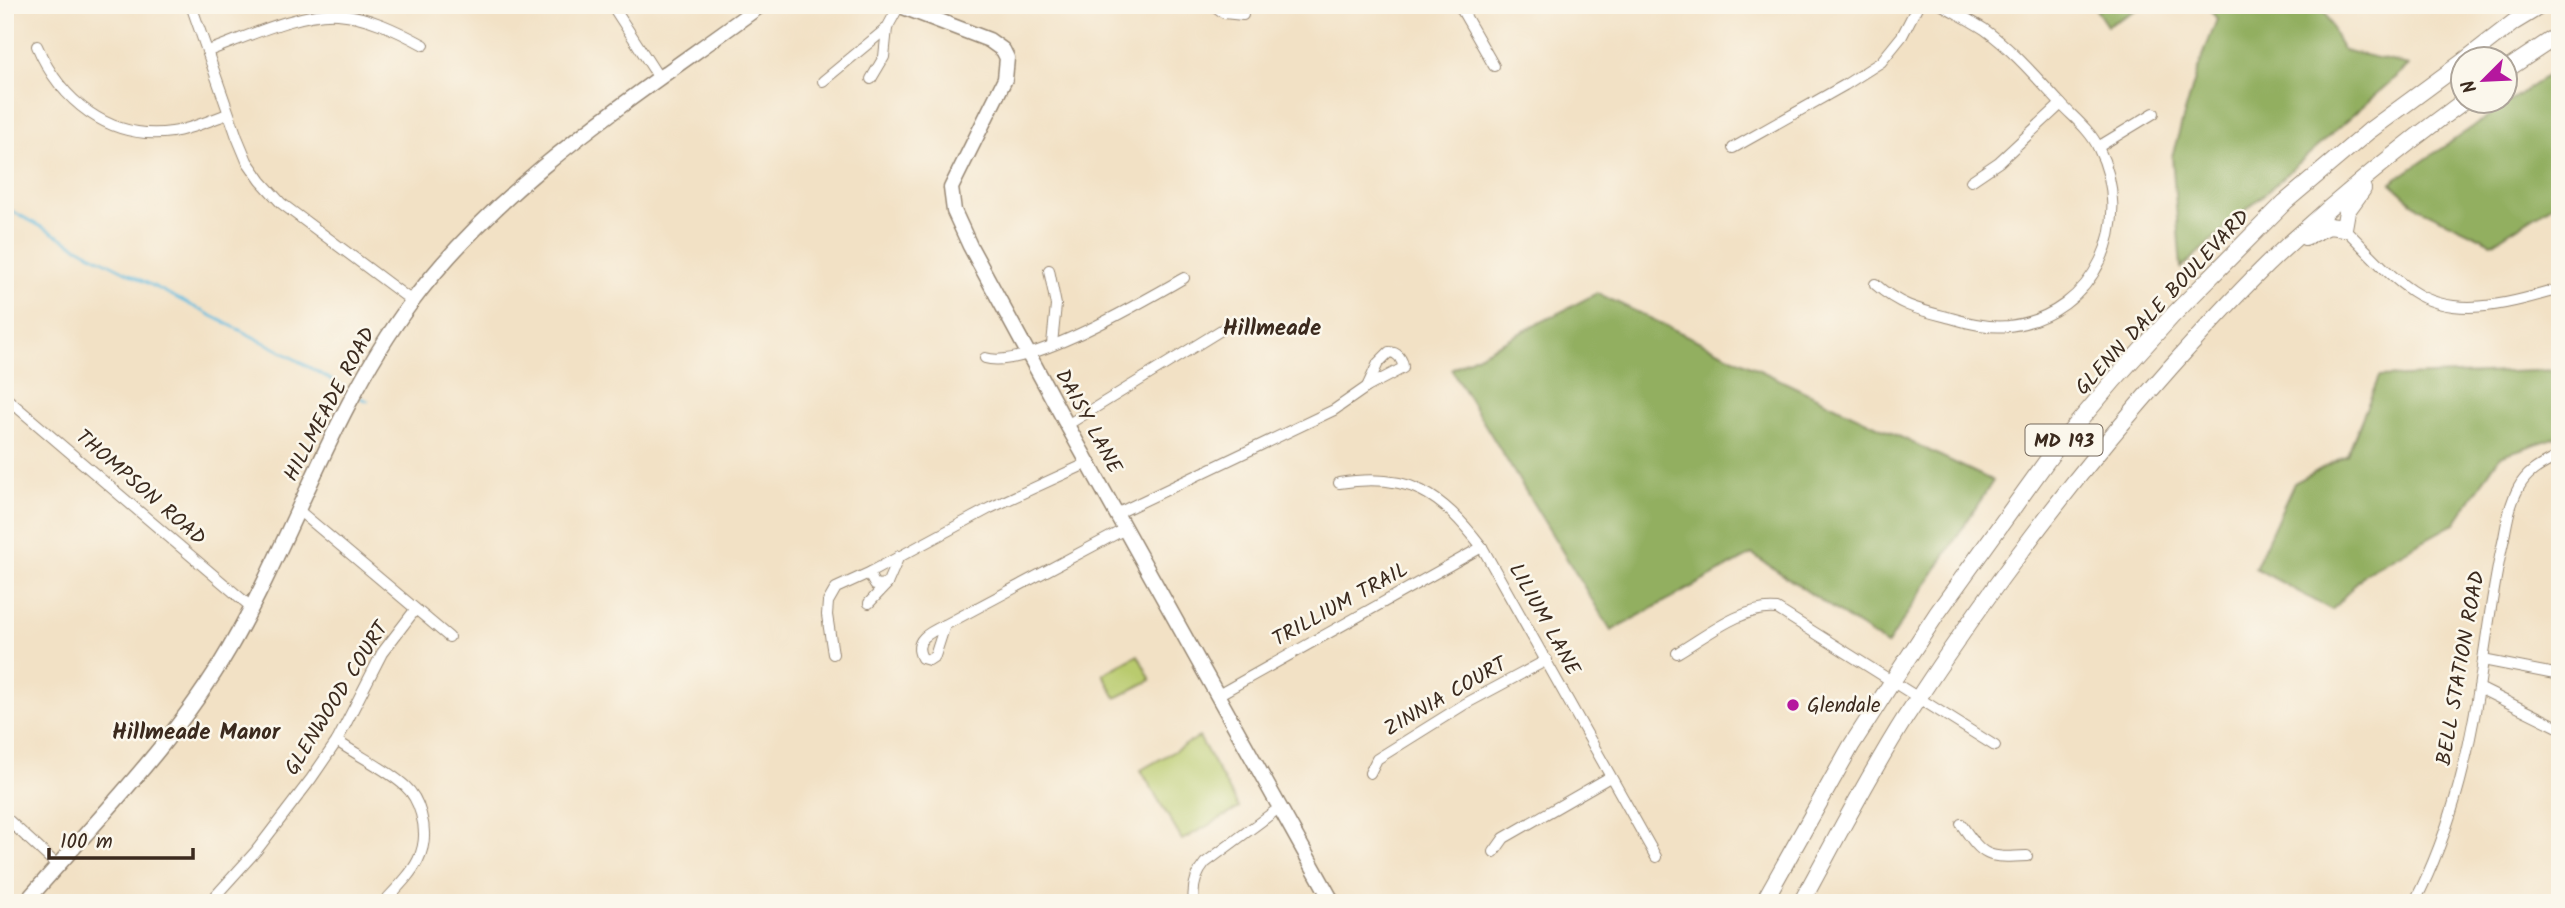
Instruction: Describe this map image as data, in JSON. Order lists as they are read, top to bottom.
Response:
{
  "streets": {
    "main road": ["GLENN DALE BOULEVARD", "MD 193"],
    "street": [
      "HILLMEADE ROAD",
      "DAISY LANE",
      "THOMPSON ROAD",
      "TRILLIUM TRAIL",
      "LILIUM LANE",
      "BELL STATION ROAD",
      "ZINNIA COURT",
      "GLENWOOD COURT"
    ]
  },
  "crossings": [
    ["HILLMEADE ROAD", "THOMPSON ROAD"],
    ["DAISY LANE", "TRILLIUM TRAIL"],
    ["TRILLIUM TRAIL", "LILIUM LANE"],
    ["LILIUM LANE", "ZINNIA COURT"]
  ],
  "districts": ["Hillmeade", "Hillmeade Manor"],
  "places": ["Glendale"],
  "scale_bar": "100 m",
  "north": "bottom left"
}
